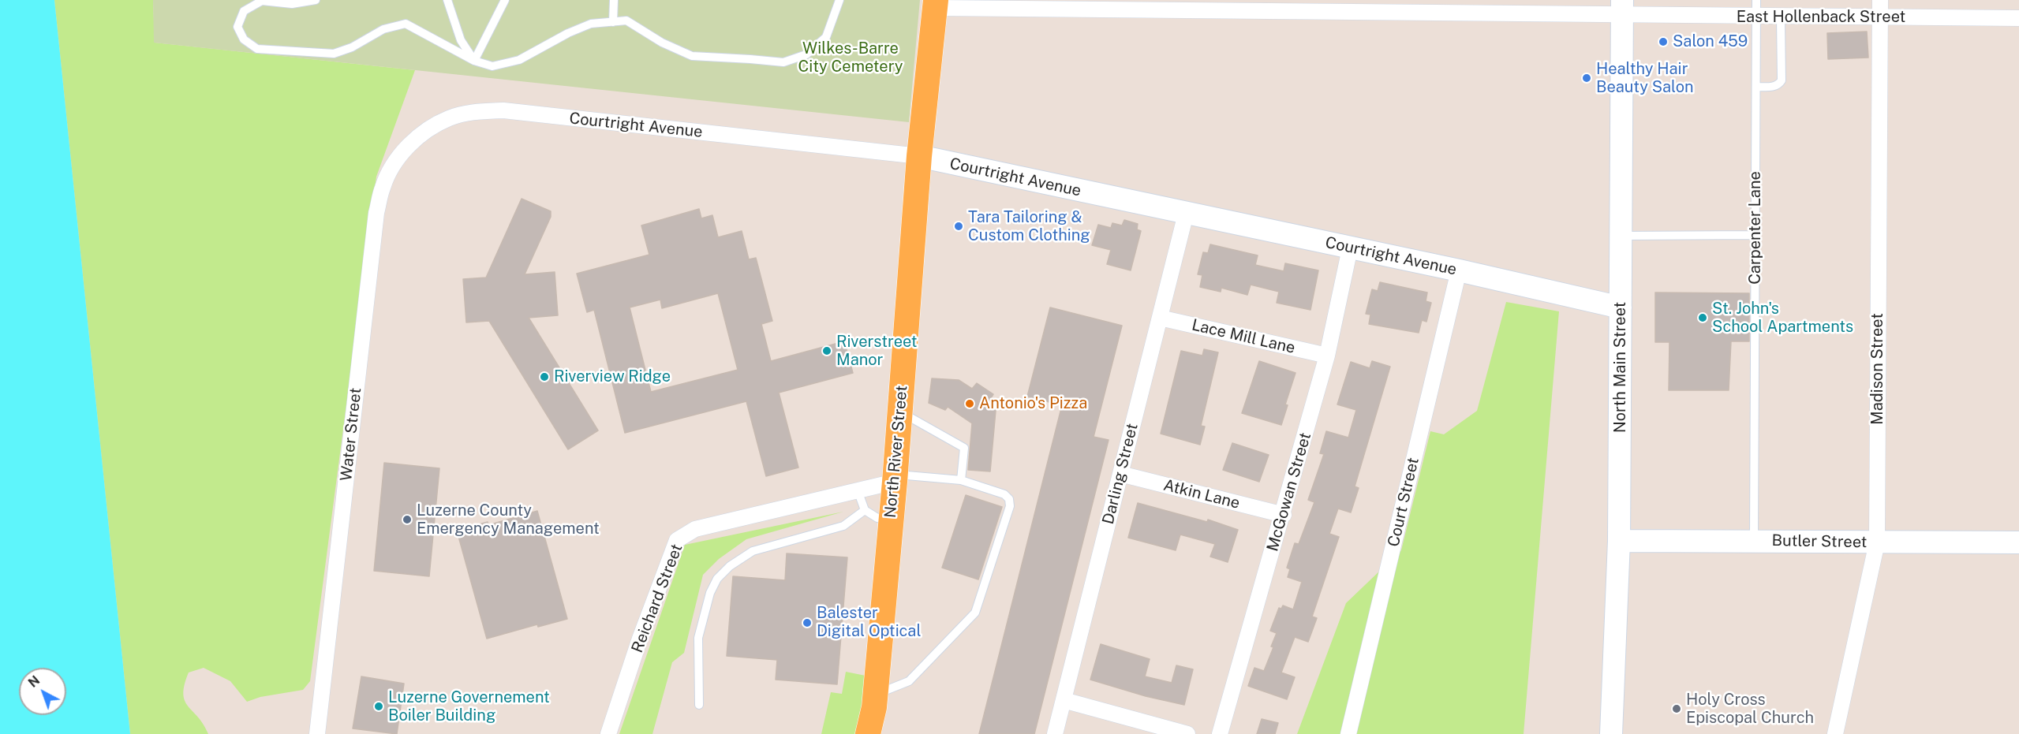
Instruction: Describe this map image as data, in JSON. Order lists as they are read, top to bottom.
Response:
{
  "streets": {
    "main road": [
      "Courtright Avenue",
      "North Main Street",
      "North River Street",
      "Butler Street"
    ],
    "street": [
      "East Hollenback Street",
      "Lace Mill Lane",
      "Madison Street",
      "Water Street",
      "Darling Street",
      "McGowan Street",
      "Atkin Lane",
      "Court Street",
      "Reichard Street"
    ],
    "lane": ["Carpenter Lane"]
  },
  "crossings": [
    ["East Hollenback Street", "Carpenter Lane"],
    ["East Hollenback Street", "North Main Street"],
    ["East Hollenback Street", "Madison Street"],
    ["East Hollenback Street", "North River Street"],
    ["Courtright Avenue", "North Main Street"],
    ["Courtright Avenue", "Water Street"],
    ["Courtright Avenue", "North River Street"],
    ["Courtright Avenue", "Darling Street"],
    ["Courtright Avenue", "McGowan Street"],
    ["Courtright Avenue", "Court Street"],
    ["Carpenter Lane", "Butler Street"],
    ["Lace Mill Lane", "Darling Street"],
    ["Lace Mill Lane", "McGowan Street"],
    ["North Main Street", "Butler Street"],
    ["Madison Street", "Butler Street"],
    ["North River Street", "Reichard Street"],
    ["Darling Street", "Atkin Lane"],
    ["McGowan Street", "Atkin Lane"]
  ],
  "parks": ["Wilkes-Barre City Cemetery"],
  "places": [
    "Salon 459",
    "Healthy Hair Beauty Salon",
    "Tara Tailoring & Custom Clothing",
    "St. John's School Apartments",
    "Riverstreet Manor",
    "Riverview Ridge",
    "Antonio's Pizza",
    "Luzerne County Emergency Management",
    "Balester Digital Optical",
    "Luzerne Governement Boiler Building",
    "Holy Cross Episcopal Church"
  ],
  "north": "top left"
}
